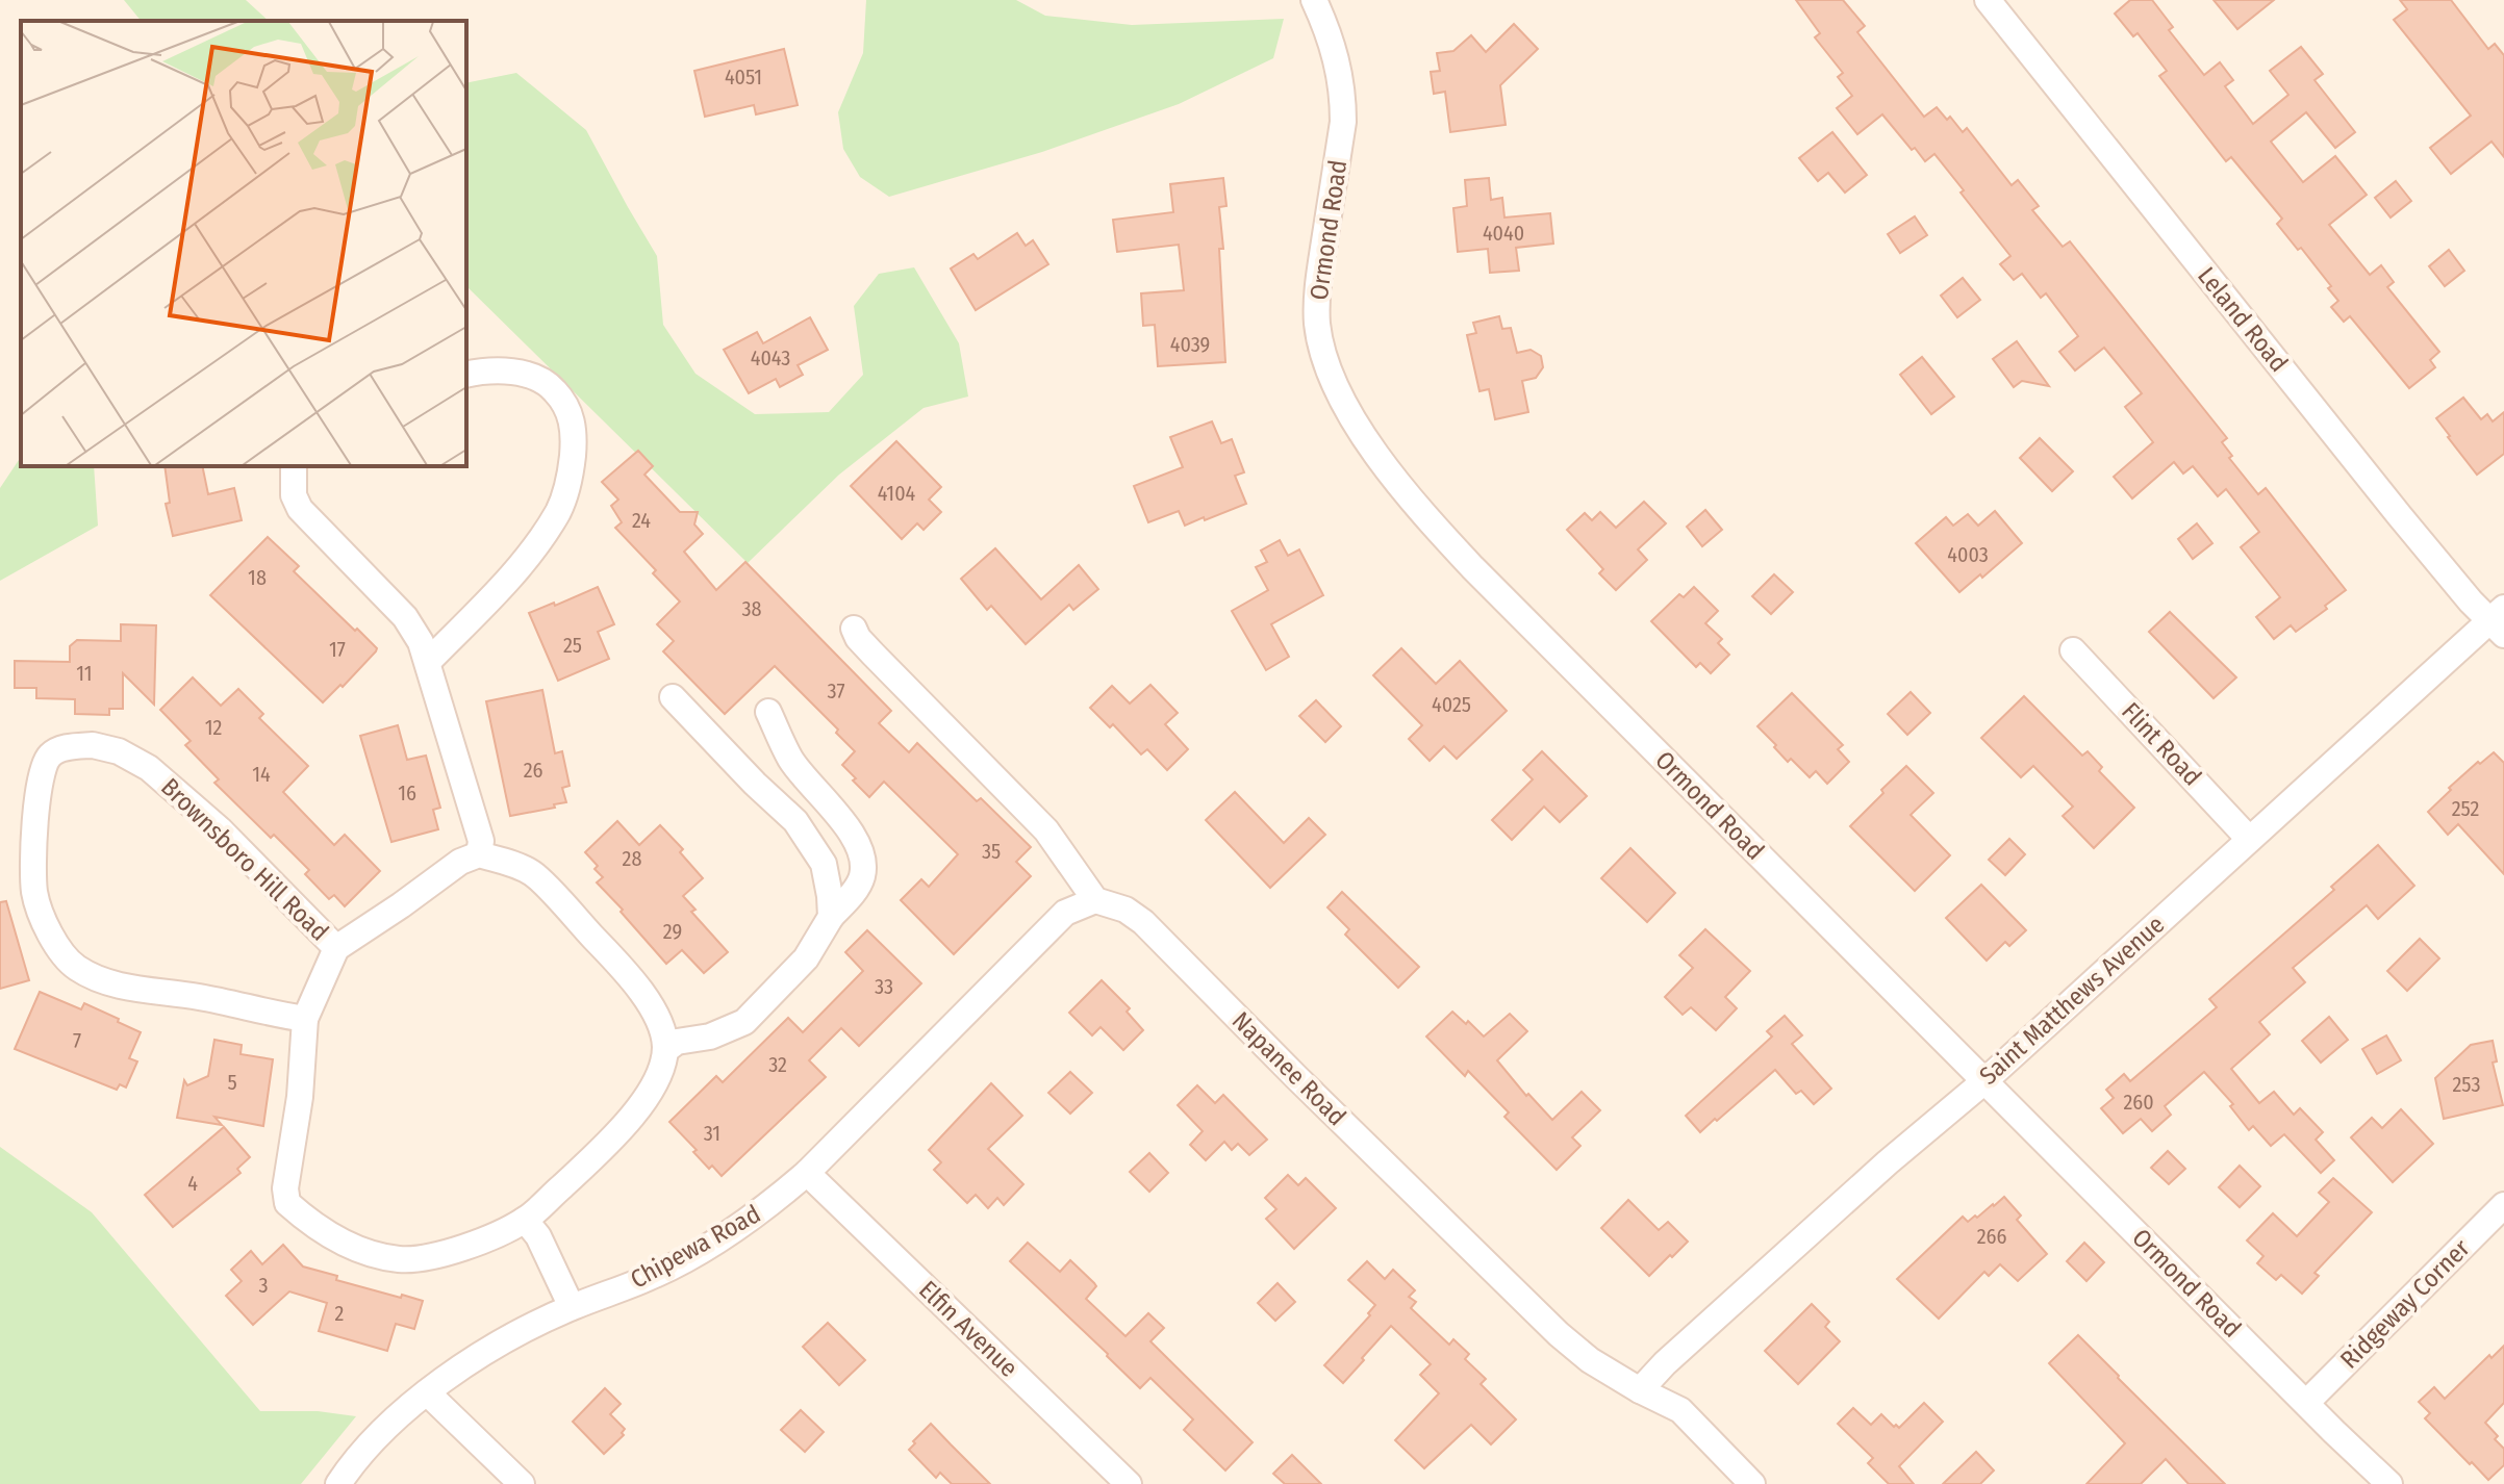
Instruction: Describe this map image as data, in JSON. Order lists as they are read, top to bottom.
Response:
{
  "streets": {
    "street": [
      "Ormond Road",
      "Leland Road",
      "Flint Road",
      "Brownsboro Hill Road",
      "Saint Matthews Avenue",
      "Napanee Road",
      "Chipewa Road",
      "Ridgeway Corner",
      "Elfin Avenue"
    ]
  },
  "crossings": [
    ["Ormond Road", "Saint Matthews Avenue"],
    ["Ormond Road", "Ridgeway Corner"],
    ["Leland Road", "Saint Matthews Avenue"],
    ["Flint Road", "Saint Matthews Avenue"],
    ["Saint Matthews Avenue", "Napanee Road"],
    ["Napanee Road", "Chipewa Road"],
    ["Chipewa Road", "Elfin Avenue"]
  ],
  "house_numbers": [
    "4051",
    "4040",
    "4039",
    "4043",
    "4104",
    "24",
    "4003",
    "18",
    "38",
    "25",
    "17",
    "11",
    "37",
    "4025",
    "12",
    "26",
    "14",
    "16",
    "252",
    "35",
    "28",
    "29",
    "33",
    "7",
    "32",
    "5",
    "253",
    "260",
    "31",
    "4",
    "266",
    "3",
    "2"
  ]
}
